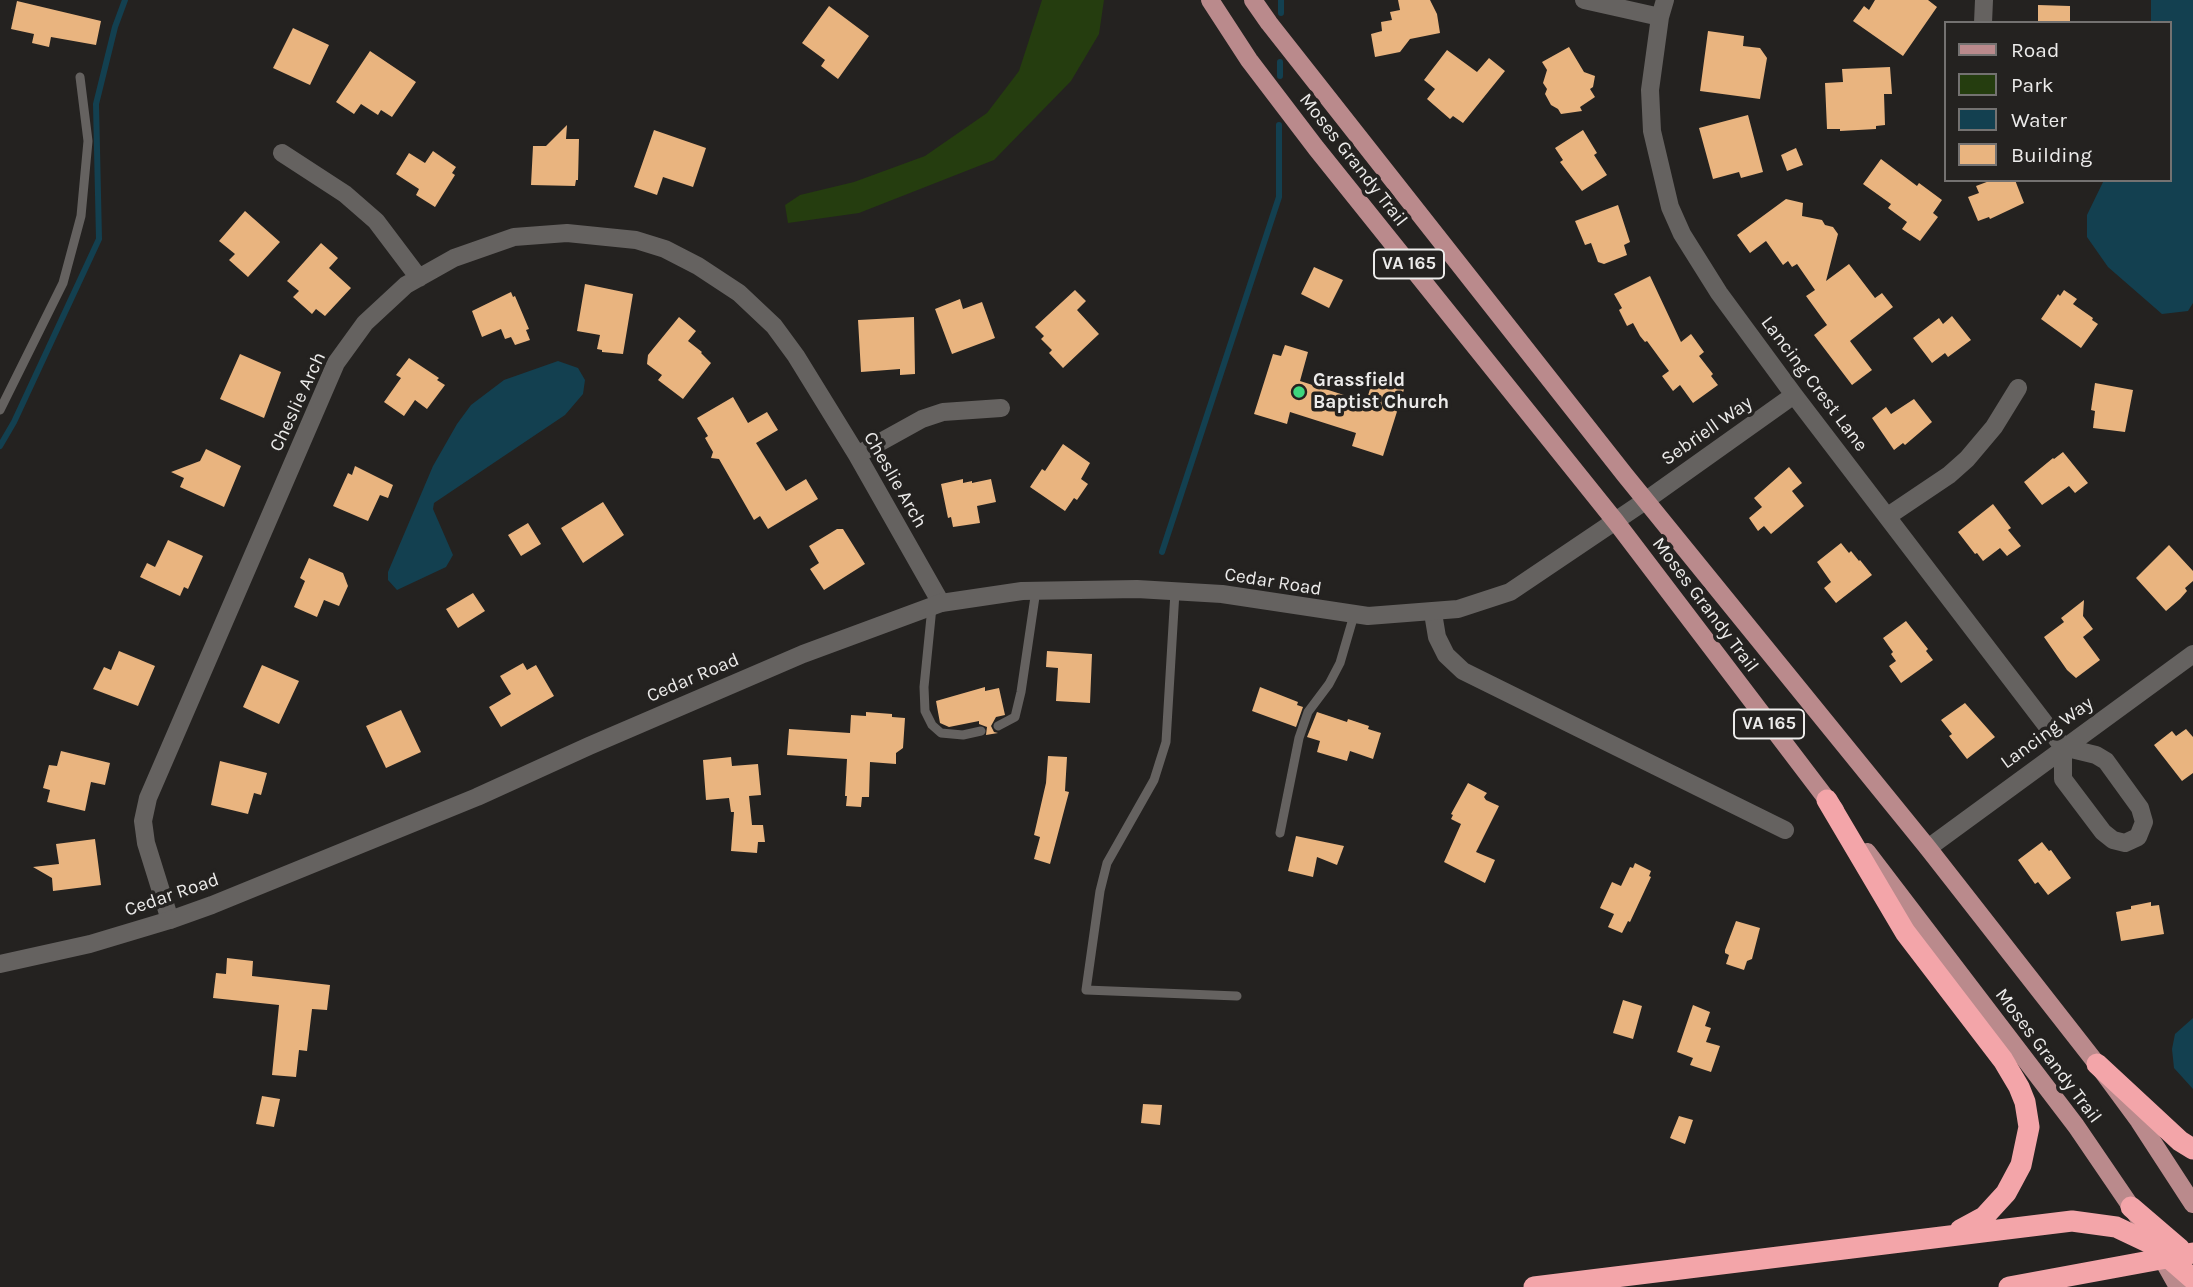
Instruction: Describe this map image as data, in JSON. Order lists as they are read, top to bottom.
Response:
{
  "streets": {
    "main road": ["Moses Grandy Trail", "VA 165"],
    "street": [
      "Lancing Crest Lane",
      "Cheslie Arch",
      "Sebriell Way",
      "Cedar Road",
      "Lancing Way"
    ]
  },
  "crossings": [
    ["Moses Grandy Trail", "VA 165"],
    ["Moses Grandy Trail", "Sebriell Way"],
    ["Moses Grandy Trail", "Cedar Road"],
    ["Moses Grandy Trail", "Lancing Way"],
    ["Lancing Crest Lane", "Sebriell Way"],
    ["Lancing Crest Lane", "Lancing Way"],
    ["Cheslie Arch", "Cedar Road"],
    ["Sebriell Way", "Cedar Road"]
  ],
  "places": ["Grassfield Baptist Church"],
  "legend": [
    "Road",
    "Park",
    "Water",
    "Building"
  ]
}
